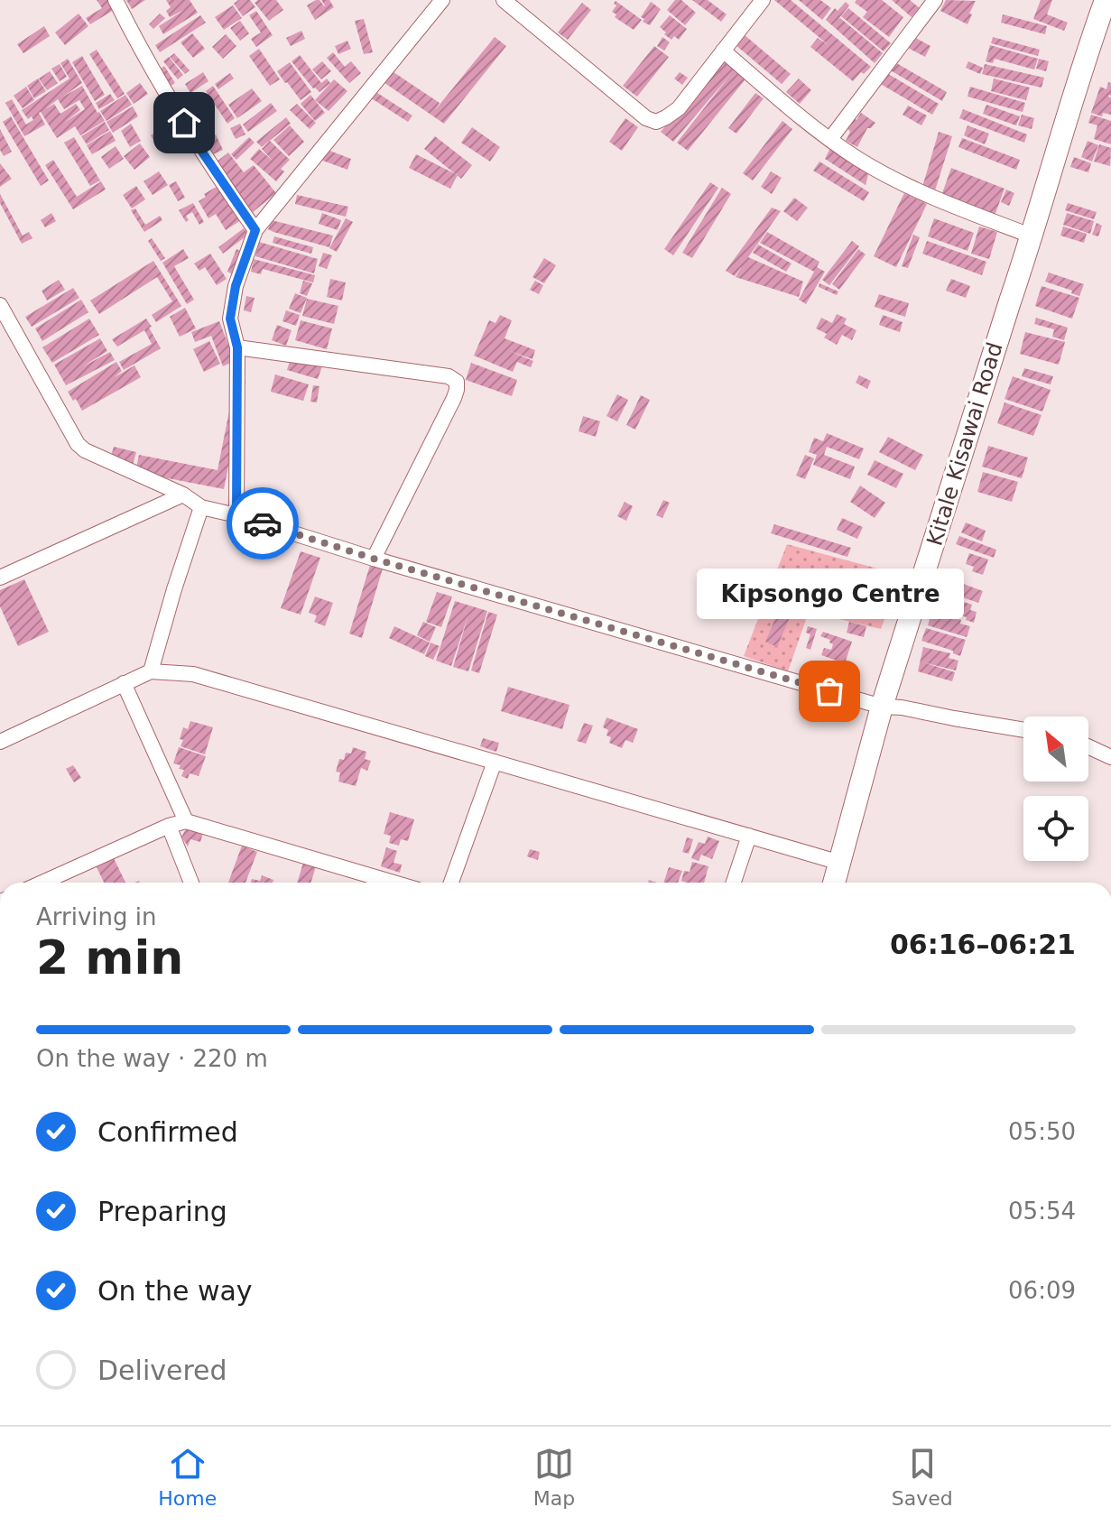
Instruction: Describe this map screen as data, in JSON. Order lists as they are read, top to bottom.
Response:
{
  "streets": {
    "street": ["Kitale Kisawai Road"]
  },
  "places": ["Kipsongo Centre"],
  "north": "top left",
  "page": {
    "bubble": "Kipsongo Centre",
    "heading": ["2 min", "Arriving in", "06:16–06:21"],
    "bar": "On the way · 220 m",
    "list": [
      ["Confirmed", "05:50"],
      ["Preparing", "05:54"],
      ["On the way", "06:09"],
      "Delivered"
    ],
    "tabs": ["Home", "Map", "Saved"]
  }
}
